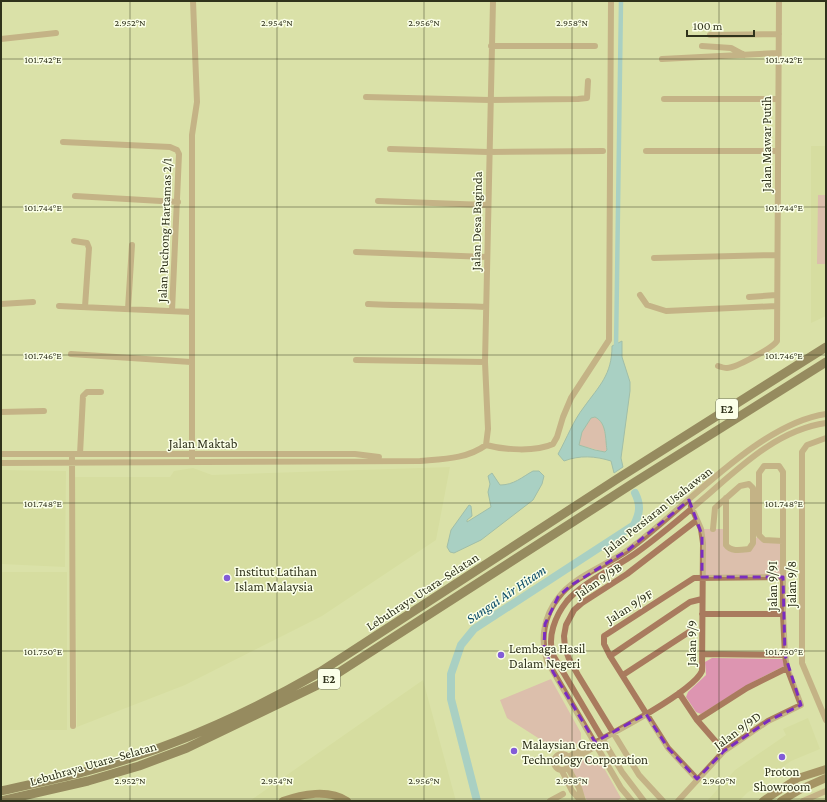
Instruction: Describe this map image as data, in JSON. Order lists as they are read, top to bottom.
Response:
{
  "streets": {
    "highway": ["E2", "Lebuhraya Utara–Selatan"],
    "street": [
      "Jalan Mawar Putih",
      "Jalan Desa Baginda",
      "Jalan Puchong Hartamas 2/1",
      "Jalan Maktab",
      "Jalan Persiaran Usahawan",
      "Jalan 9/9B",
      "Jalan 9/8",
      "Jalan 9/9I",
      "Jalan 9/9F",
      "Jalan 9/9",
      "Jalan 9/9D"
    ]
  },
  "crossings": [
    ["Jalan Desa Baginda", "Jalan Maktab"],
    ["Jalan Persiaran Usahawan", "Jalan 9/9"],
    ["Jalan 9/9B", "Jalan 9/9"],
    ["Jalan 9/9I", "Jalan 9/9D"],
    ["Jalan 9/9F", "Jalan 9/9"],
    ["Jalan 9/9F", "Jalan 9/9D"]
  ],
  "water": ["Sungai Air Hitam"],
  "places": [
    "Institut Latihan Islam Malaysia",
    "Lembaga Hasil Dalam Negeri",
    "Malaysian Green Technology Corporation",
    "Proton Showroom"
  ],
  "scale_bar": "100 m",
  "coordinates": [
    "2.952°N",
    "2.954°N",
    "2.956°N",
    "2.958°N",
    "101.742°E",
    "101.744°E",
    "101.746°E",
    "101.748°E",
    "101.750°E",
    "2.960°N"
  ]
}
